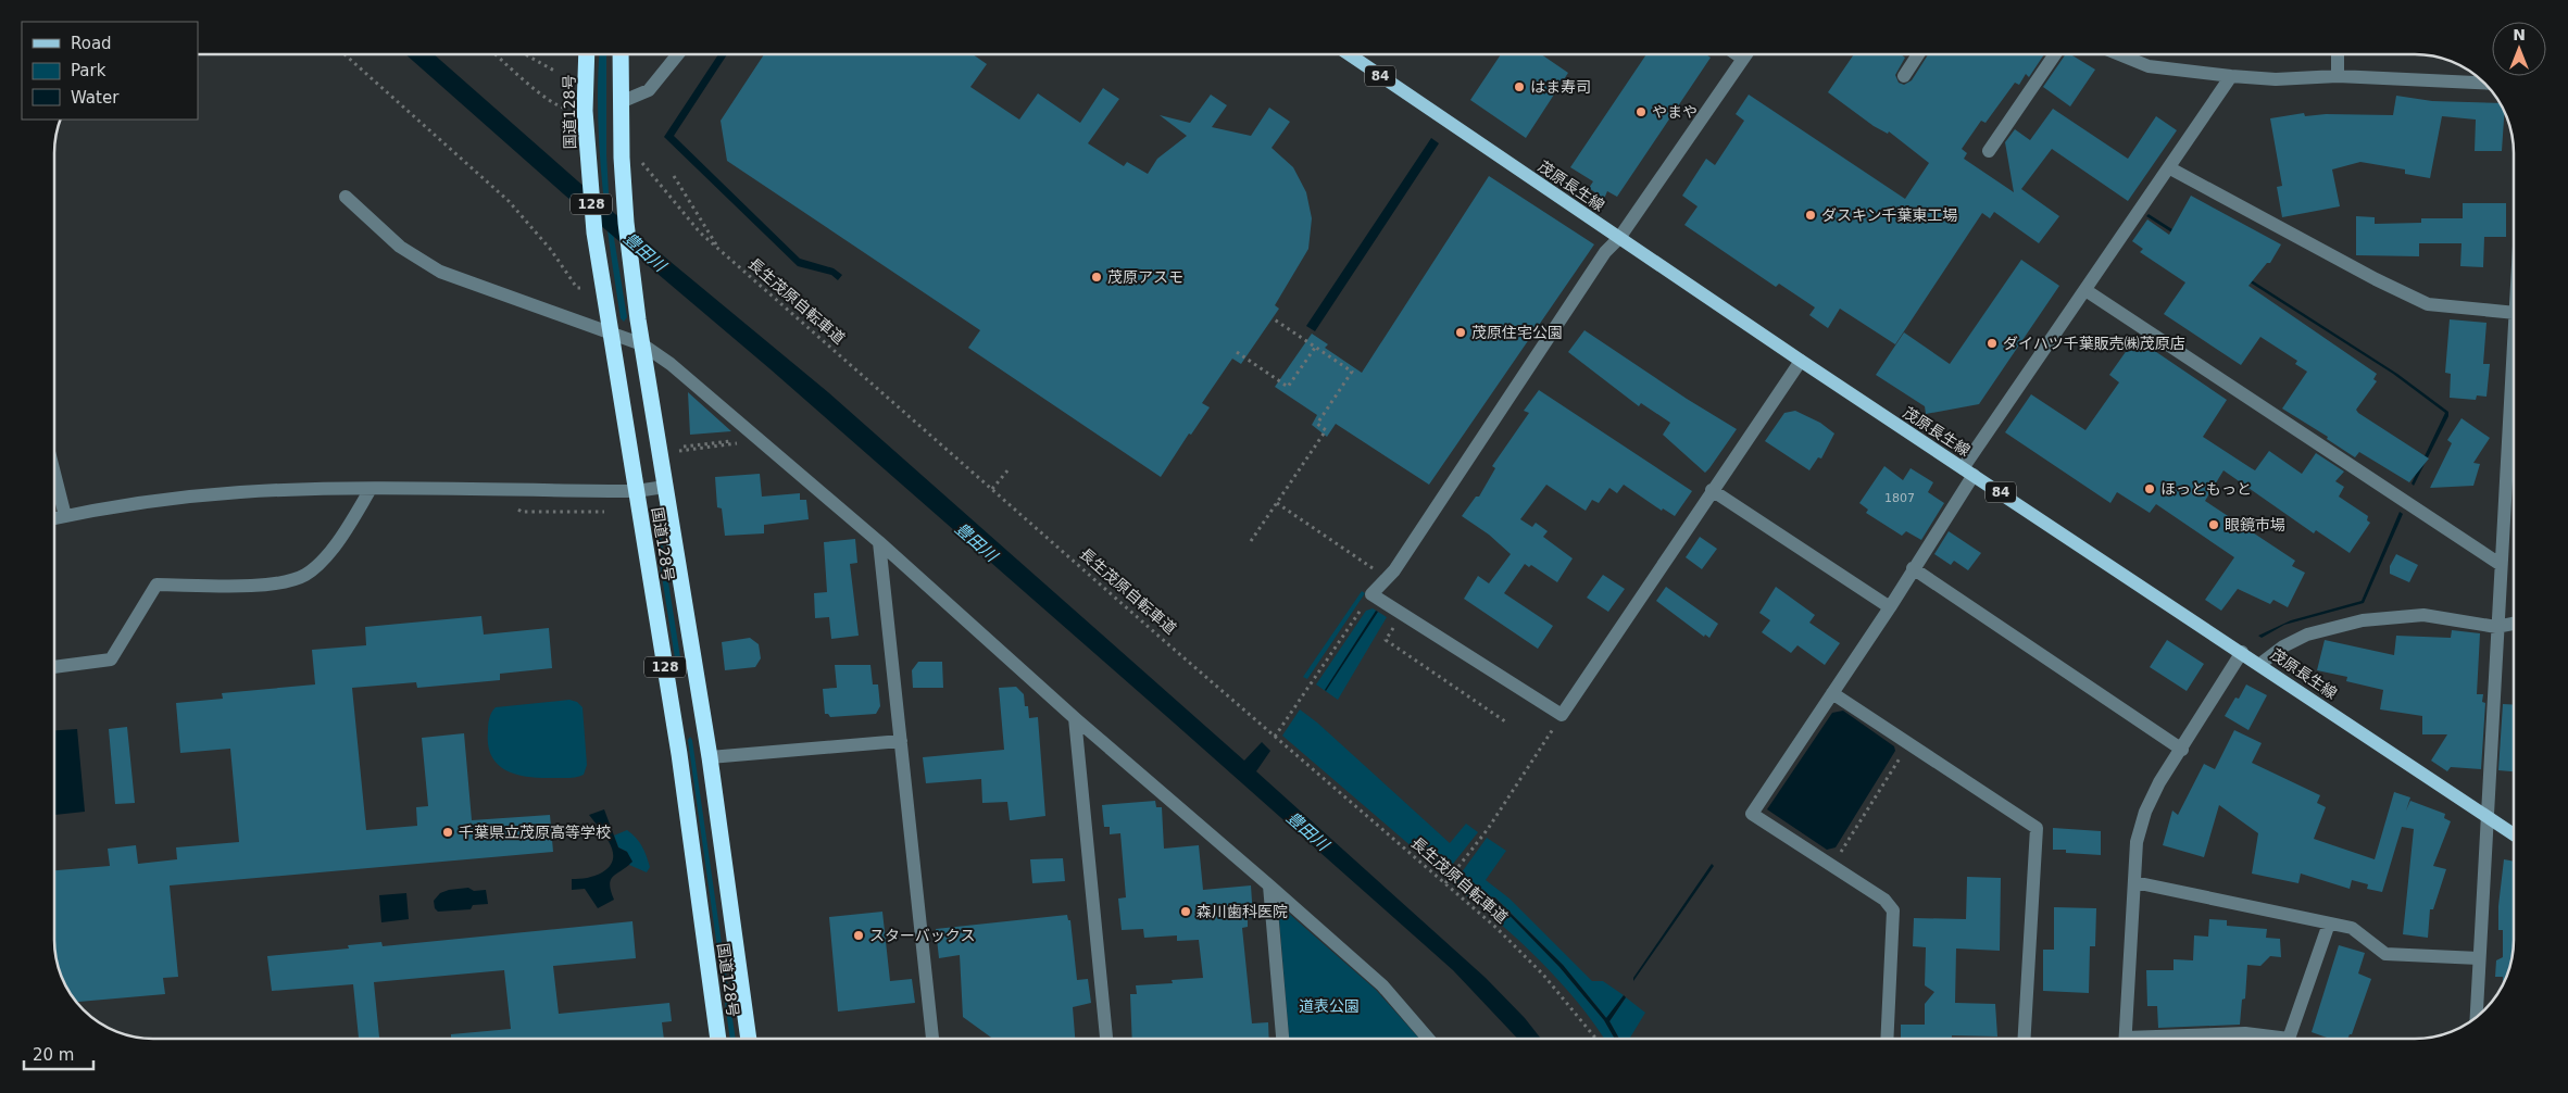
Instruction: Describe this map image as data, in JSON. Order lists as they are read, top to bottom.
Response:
{
  "streets": {
    "highway": ["国道128号", "128"],
    "main road": ["84", "茂原長生線"],
    "path": ["長生茂原自転車道"]
  },
  "water": ["豊田川"],
  "parks": ["道表公園"],
  "places": [
    "はま寿司",
    "やまや",
    "ダスキン千葉東工場",
    "茂原アスモ",
    "茂原住宅公園",
    "ダイハツ千葉販売㈱茂原店",
    "ほっともっと",
    "眼鏡市場",
    "千葉県立茂原高等学校",
    "森川歯科医院",
    "スターバックス"
  ],
  "house_numbers": ["1807"],
  "legend": ["Road", "Park", "Water"],
  "scale_bar": "20 m",
  "north": "top"
}
